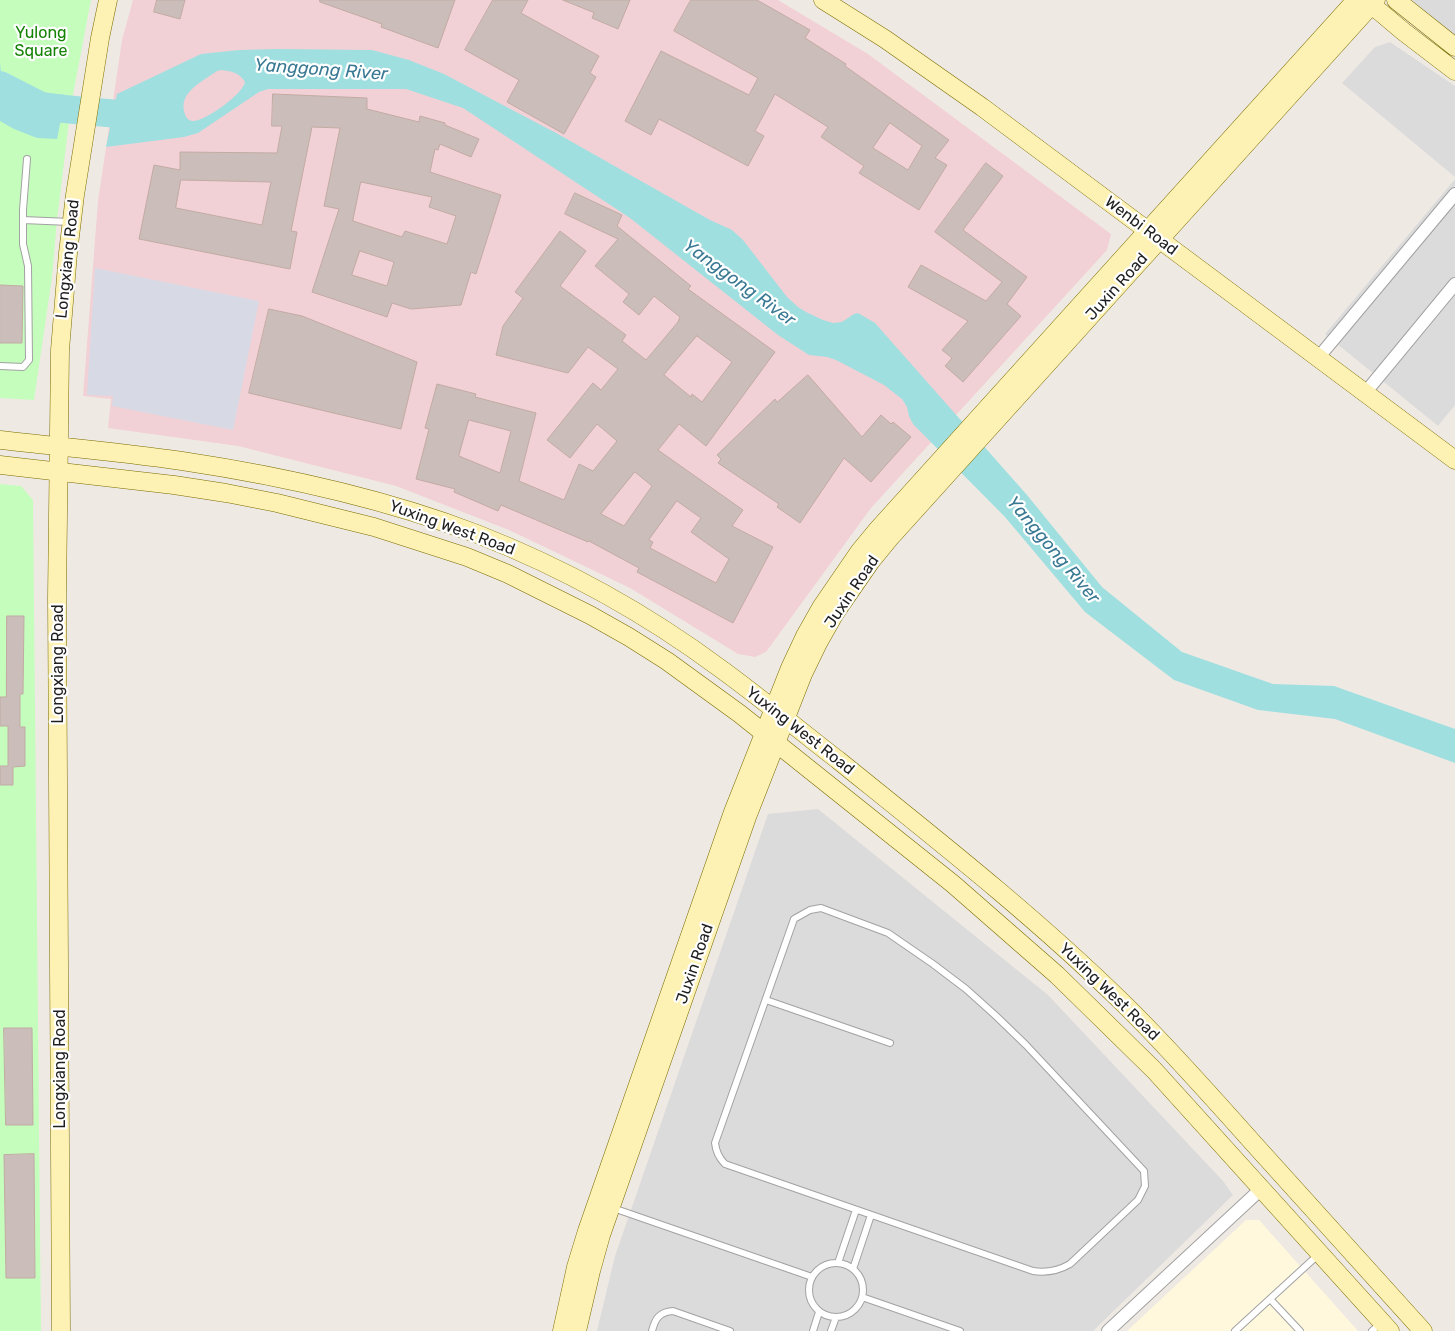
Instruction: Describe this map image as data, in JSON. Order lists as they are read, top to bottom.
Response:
{
  "streets": {
    "main road": [
      "Wenbi Road",
      "Longxiang Road",
      "Juxin Road",
      "Yuxing West Road"
    ]
  },
  "crossings": [
    ["Wenbi Road", "Juxin Road"],
    ["Longxiang Road", "Yuxing West Road"],
    ["Juxin Road", "Yuxing West Road"]
  ],
  "water": ["Yanggong River"],
  "parks": ["Yulong Square"]
}
